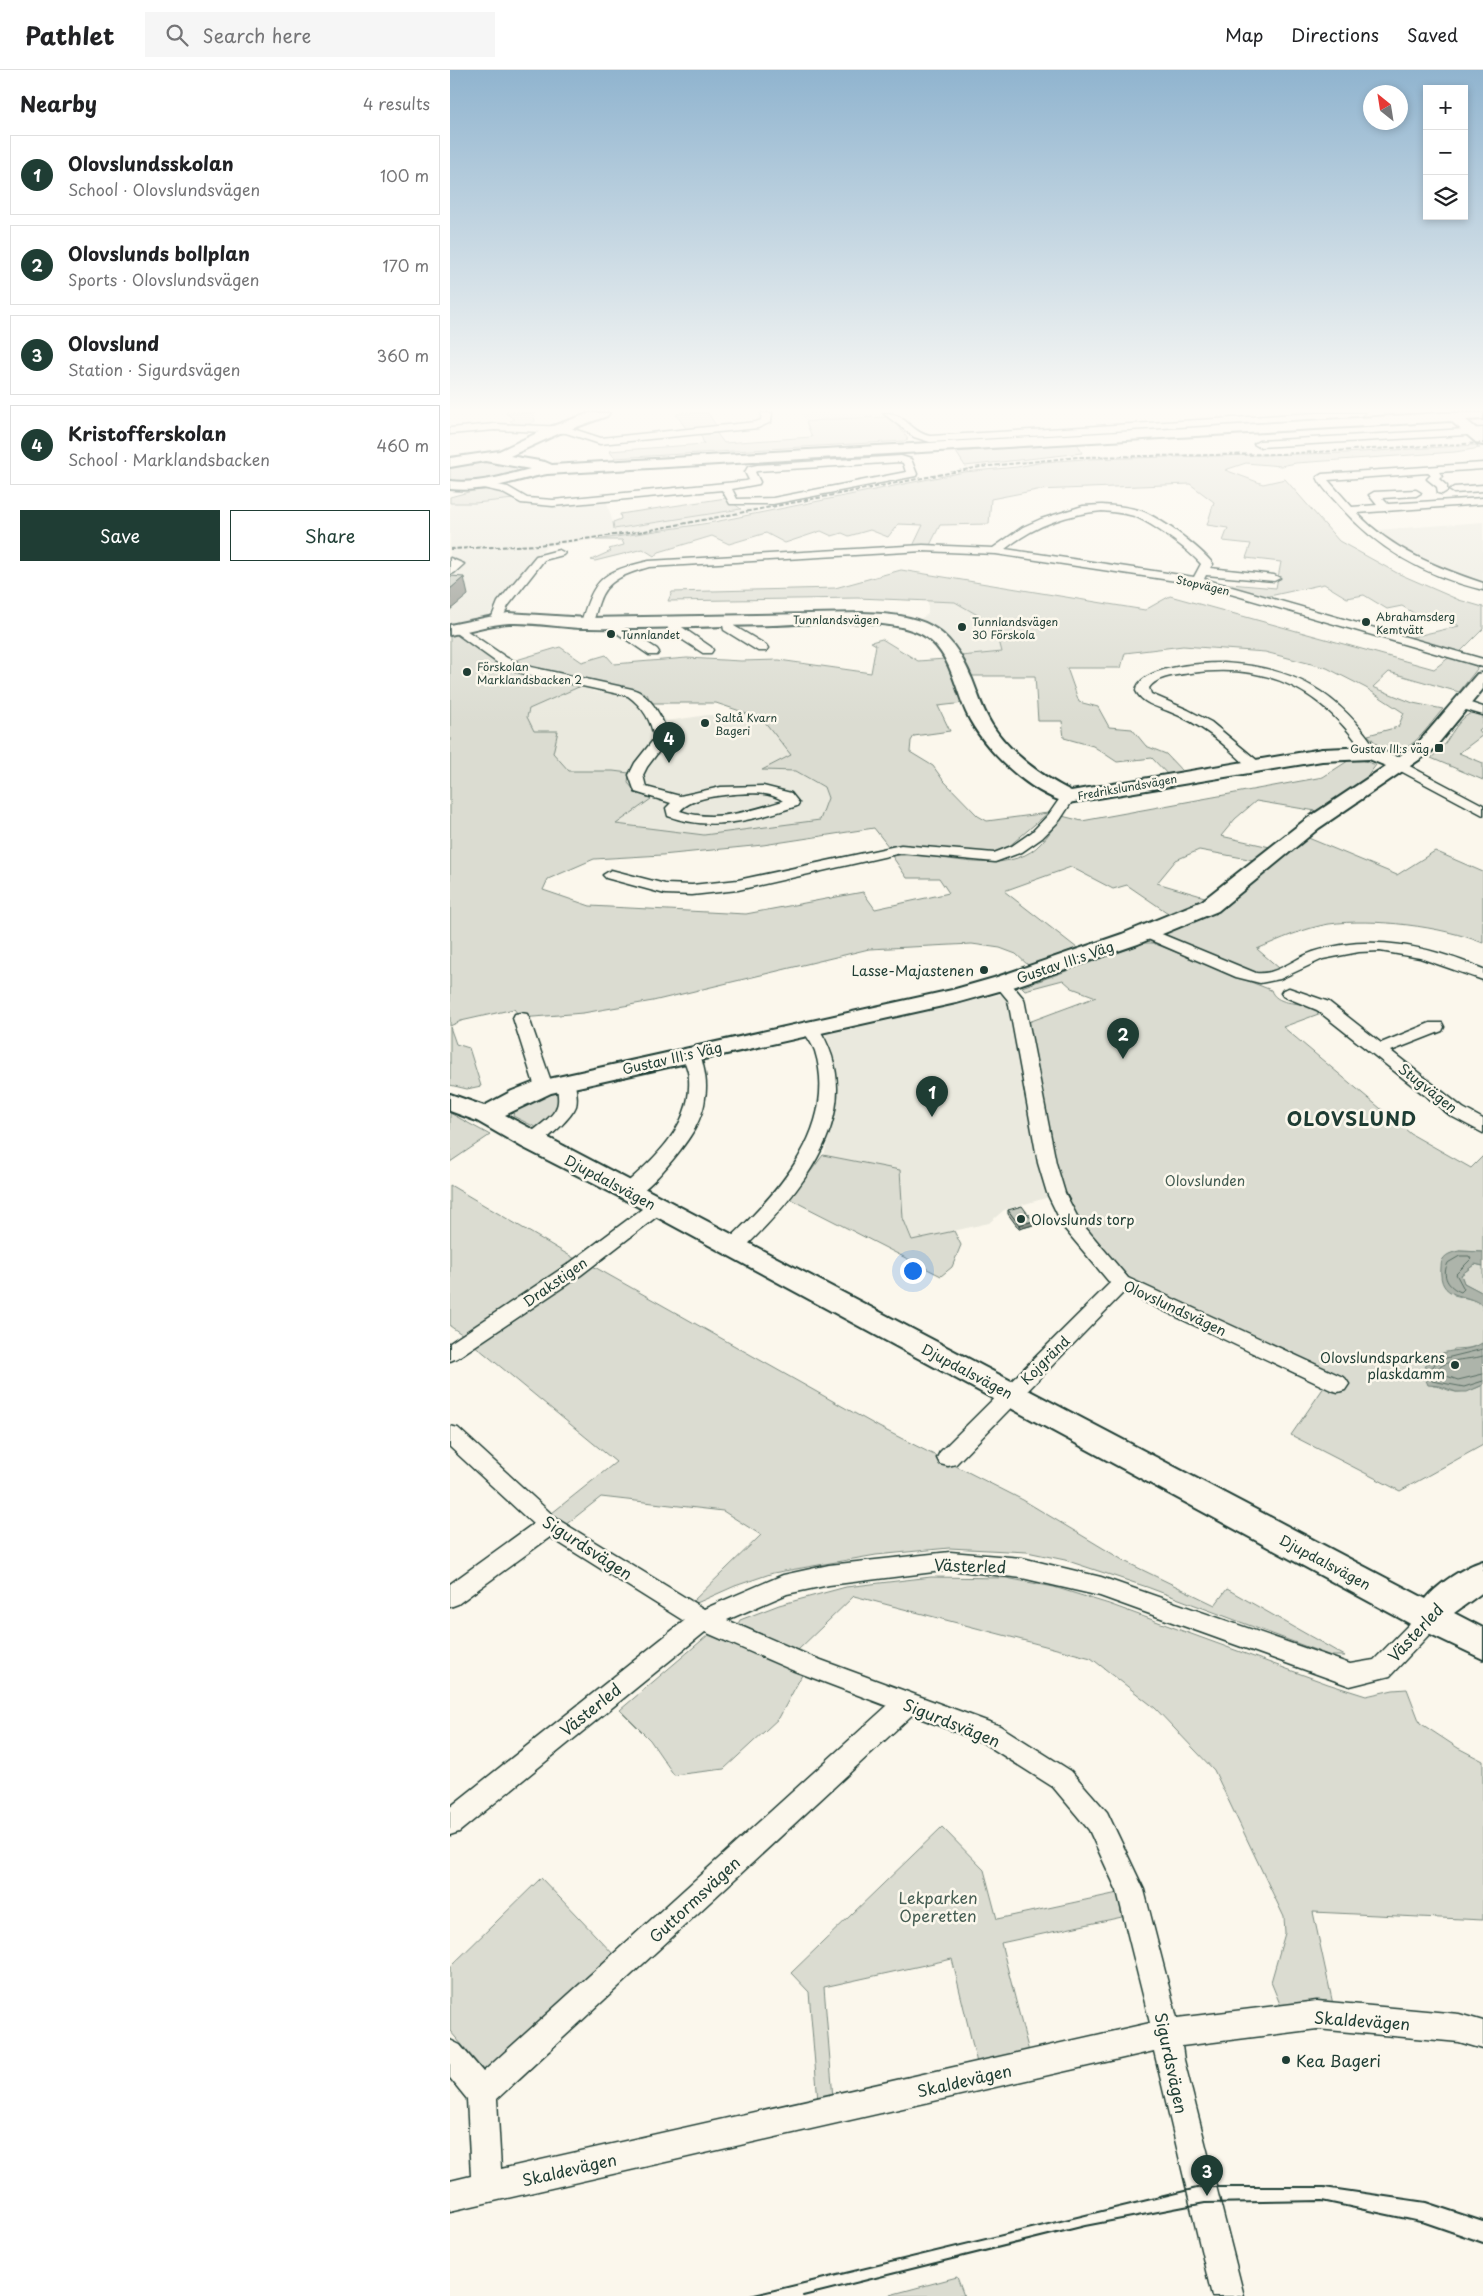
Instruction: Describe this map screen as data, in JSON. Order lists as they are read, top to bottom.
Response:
{
  "streets": {
    "street": [
      "Stopvägen",
      "Tunnlandsvägen",
      "Fredrikslundsvägen",
      "Gustav III:s Väg",
      "Stugvägen",
      "Djupdalsvägen",
      "Drakstigen",
      "Olovslundsvägen",
      "Kojgränd",
      "Sigurdsvägen",
      "Västerled",
      "Guttormsvägen",
      "Skaldevägen"
    ]
  },
  "crossings": [
    ["Stopvägen", "Tunnlandsvägen"],
    ["Tunnlandsvägen", "Fredrikslundsvägen"],
    ["Fredrikslundsvägen", "Gustav III:s Väg"],
    ["Gustav III:s Väg", "Djupdalsvägen"],
    ["Gustav III:s Väg", "Olovslundsvägen"],
    ["Djupdalsvägen", "Drakstigen"],
    ["Djupdalsvägen", "Kojgränd"],
    ["Djupdalsvägen", "Västerled"],
    ["Olovslundsvägen", "Kojgränd"],
    ["Sigurdsvägen", "Västerled"],
    ["Sigurdsvägen", "Guttormsvägen"],
    ["Sigurdsvägen", "Skaldevägen"]
  ],
  "districts": ["OLOVSLUND"],
  "parks": ["Olovslunden", "Lekparken Operetten"],
  "places": {
    "other": [
      "Abrahamsderg Kemtvätt",
      "Tunnlandsvägen 30 Förskola",
      "Tunnlandet",
      "Förskolan Marklandsbacken 2",
      "Saltå Kvarn Bageri",
      "Lasse-Majastenen",
      "Olovslunds torp",
      "Olovslundsparkens plaskdamm",
      "Kea Bageri"
    ],
    "transit": ["Gustav III:s väg"]
  },
  "north": "top left",
  "page": {
    "header": "Pathlet",
    "search": "Search here",
    "nav": ["Map", "Directions", "Saved"],
    "heading": ["Nearby", "4 results"],
    "map_buttons": ["+", "−"],
    "list": [
      {
        "mark": "1",
        "name": "Olovslundsskolan",
        "note": "School · Olovslundsvägen",
        "value": "100 m"
      },
      {
        "mark": "2",
        "name": "Olovslunds bollplan",
        "note": "Sports · Olovslundsvägen",
        "value": "170 m"
      },
      {
        "mark": "3",
        "name": "Olovslund",
        "note": "Station · Sigurdsvägen",
        "value": "360 m"
      },
      {
        "mark": "4",
        "name": "Kristofferskolan",
        "note": "School · Marklandsbacken",
        "value": "460 m"
      }
    ],
    "buttons": ["Save", "Share"],
    "pins": [
      "4",
      "2",
      "1",
      "3"
    ]
  }
}
